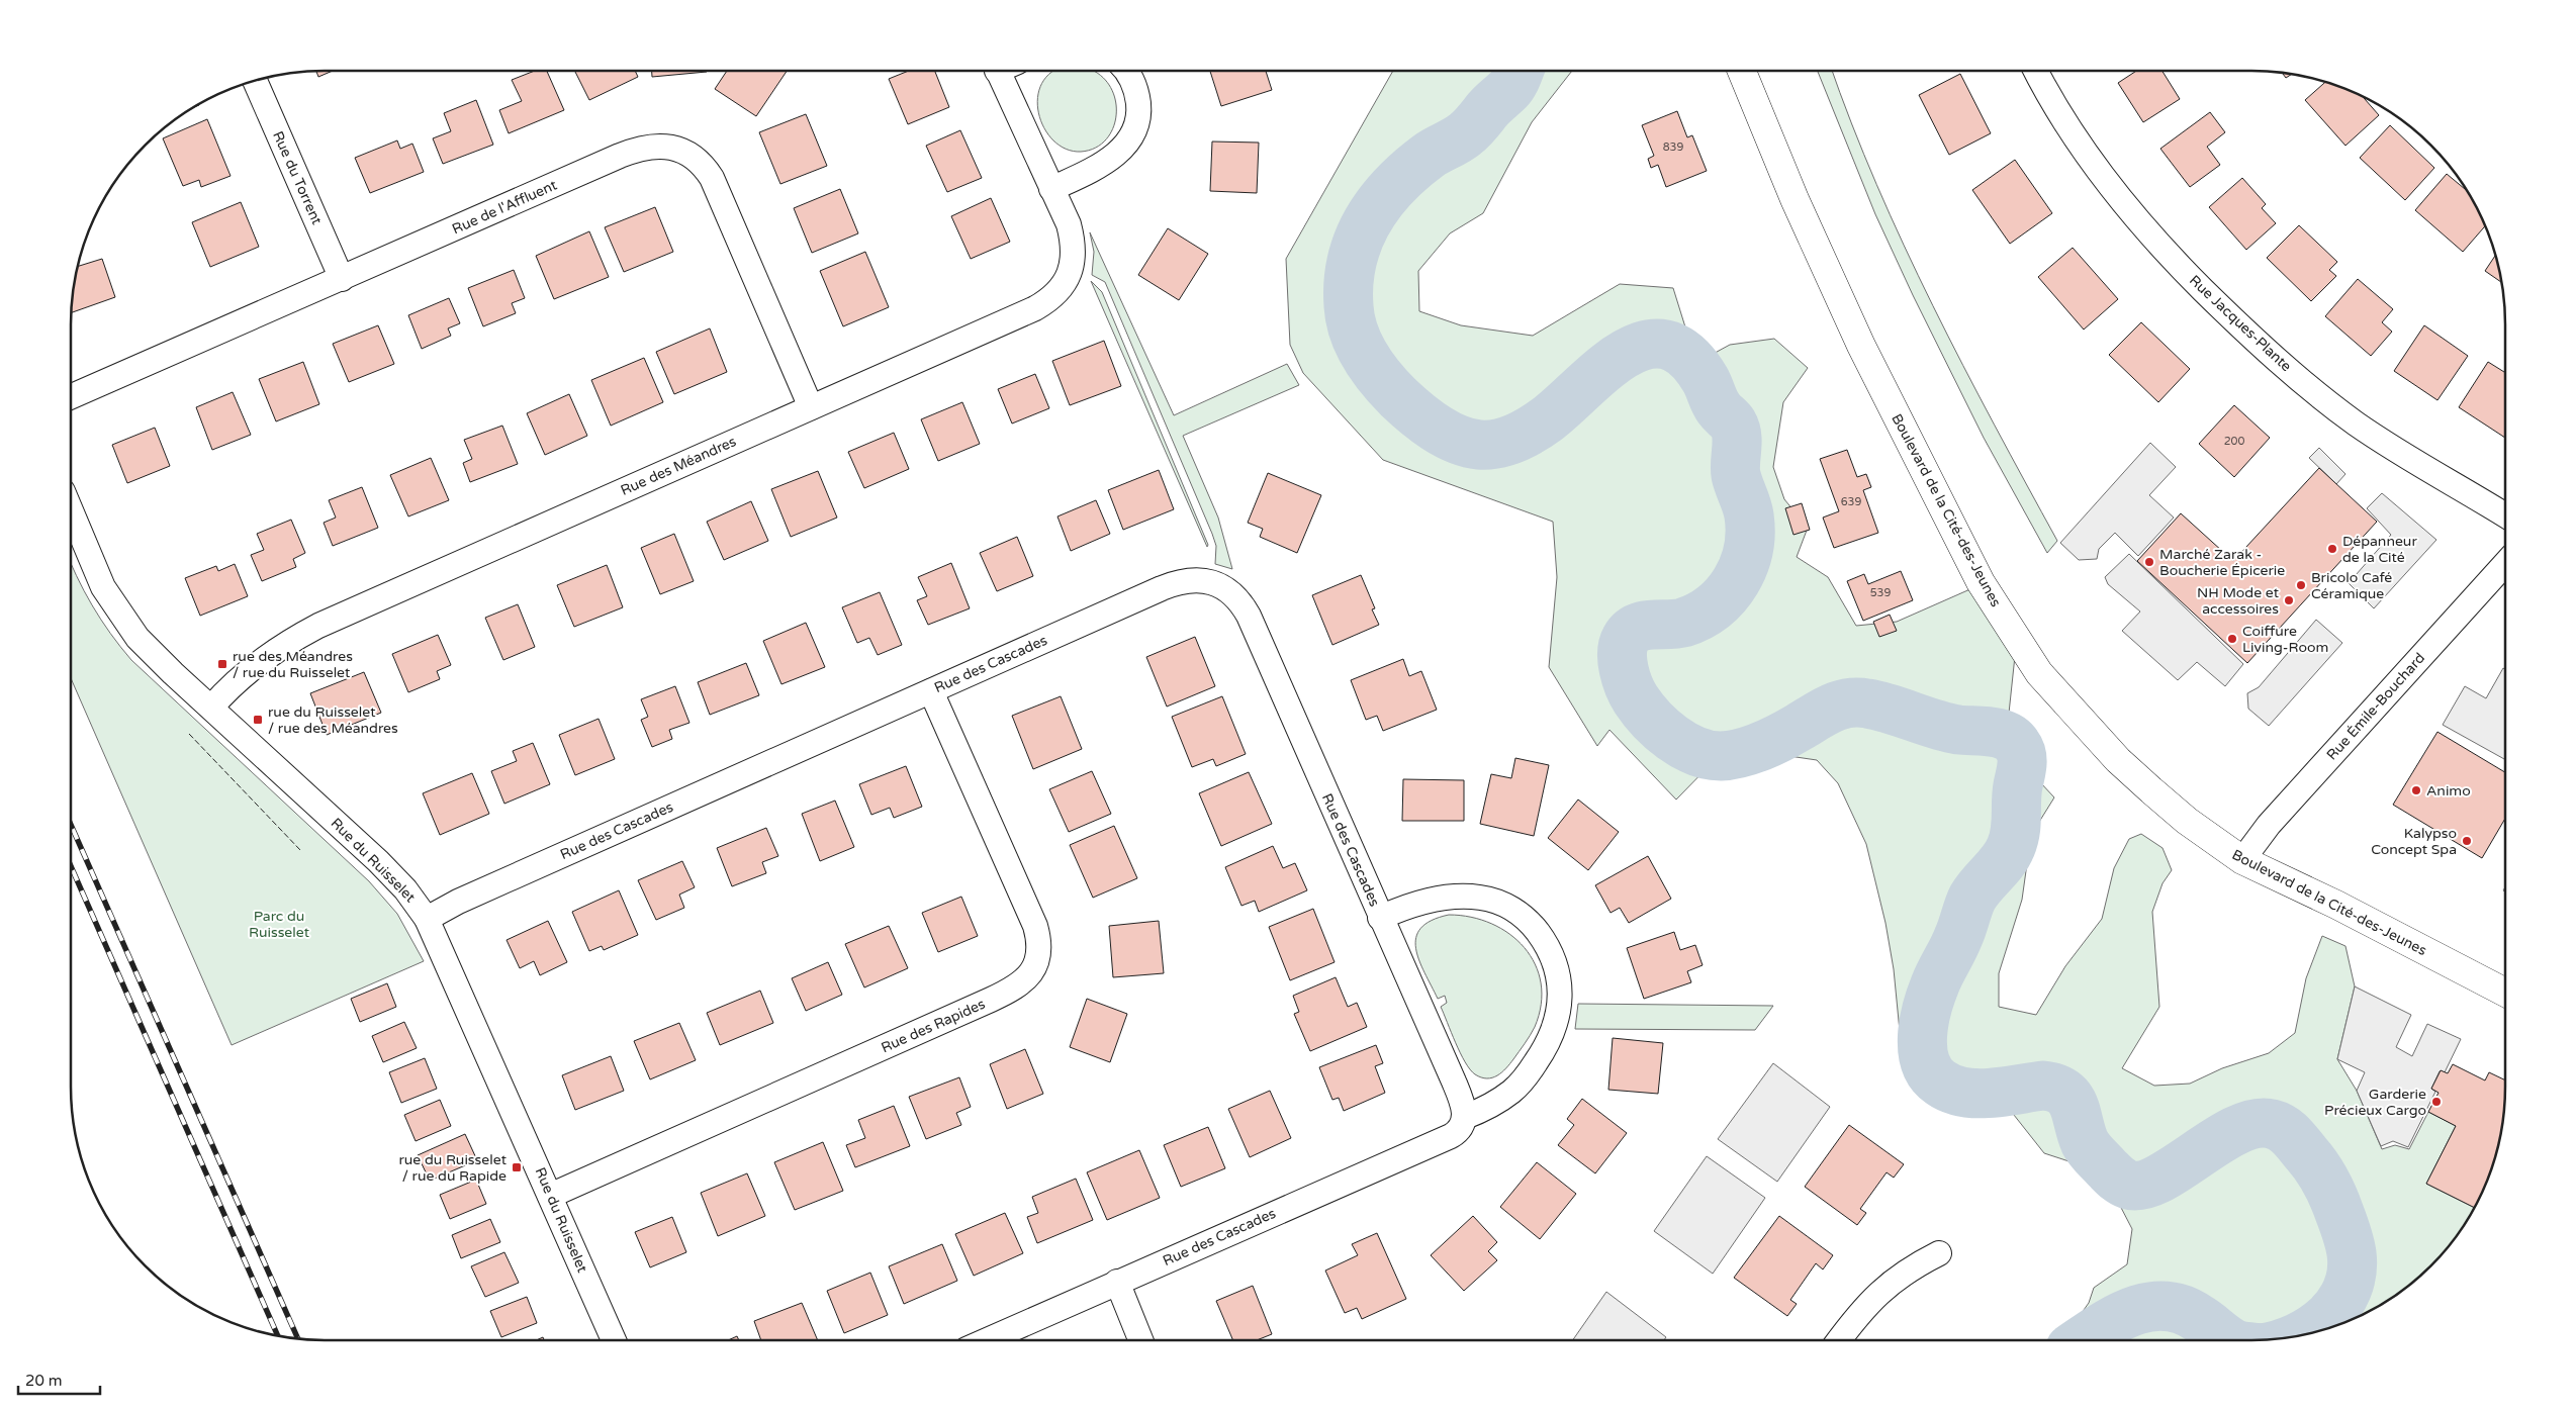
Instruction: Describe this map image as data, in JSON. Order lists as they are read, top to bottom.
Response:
{
  "streets": {
    "main road": ["Boulevard de la Cité-des-Jeunes"],
    "street": [
      "Rue du Torrent",
      "Rue de l'Affluent",
      "Rue Jacques-Plante",
      "Rue des Méandres",
      "Rue des Cascades",
      "Rue Émile-Bouchard",
      "Rue du Ruisselet",
      "Rue des Rapides"
    ]
  },
  "crossings": [
    ["Rue du Torrent", "Rue de l'Affluent"],
    ["Rue de l'Affluent", "Rue des Méandres"],
    ["Rue des Méandres", "Rue du Ruisselet"],
    ["Boulevard de la Cité-des-Jeunes", "Rue Émile-Bouchard"],
    ["Rue des Cascades", "Rue du Ruisselet"],
    ["Rue des Cascades", "Rue des Rapides"],
    ["Rue du Ruisselet", "Rue des Rapides"]
  ],
  "parks": ["Parc du Ruisselet"],
  "places": {
    "other": [
      "Dépanneur de la Cité",
      "Marché Zarak - Boucherie Épicerie",
      "Bricolo Café Céramique",
      "NH Mode et accessoires",
      "Coiffure Living-Room",
      "Animo",
      "Kalypso Concept Spa",
      "Garderie Précieux Cargo"
    ],
    "transit": ["rue des Méandres / rue du Ruisselet", "rue du Ruisselet / rue des Méandres", "rue du Ruisselet / rue du Rapide"]
  },
  "house_numbers": [
    "839",
    "200",
    "639",
    "539"
  ],
  "scale_bar": "20 m"
}
